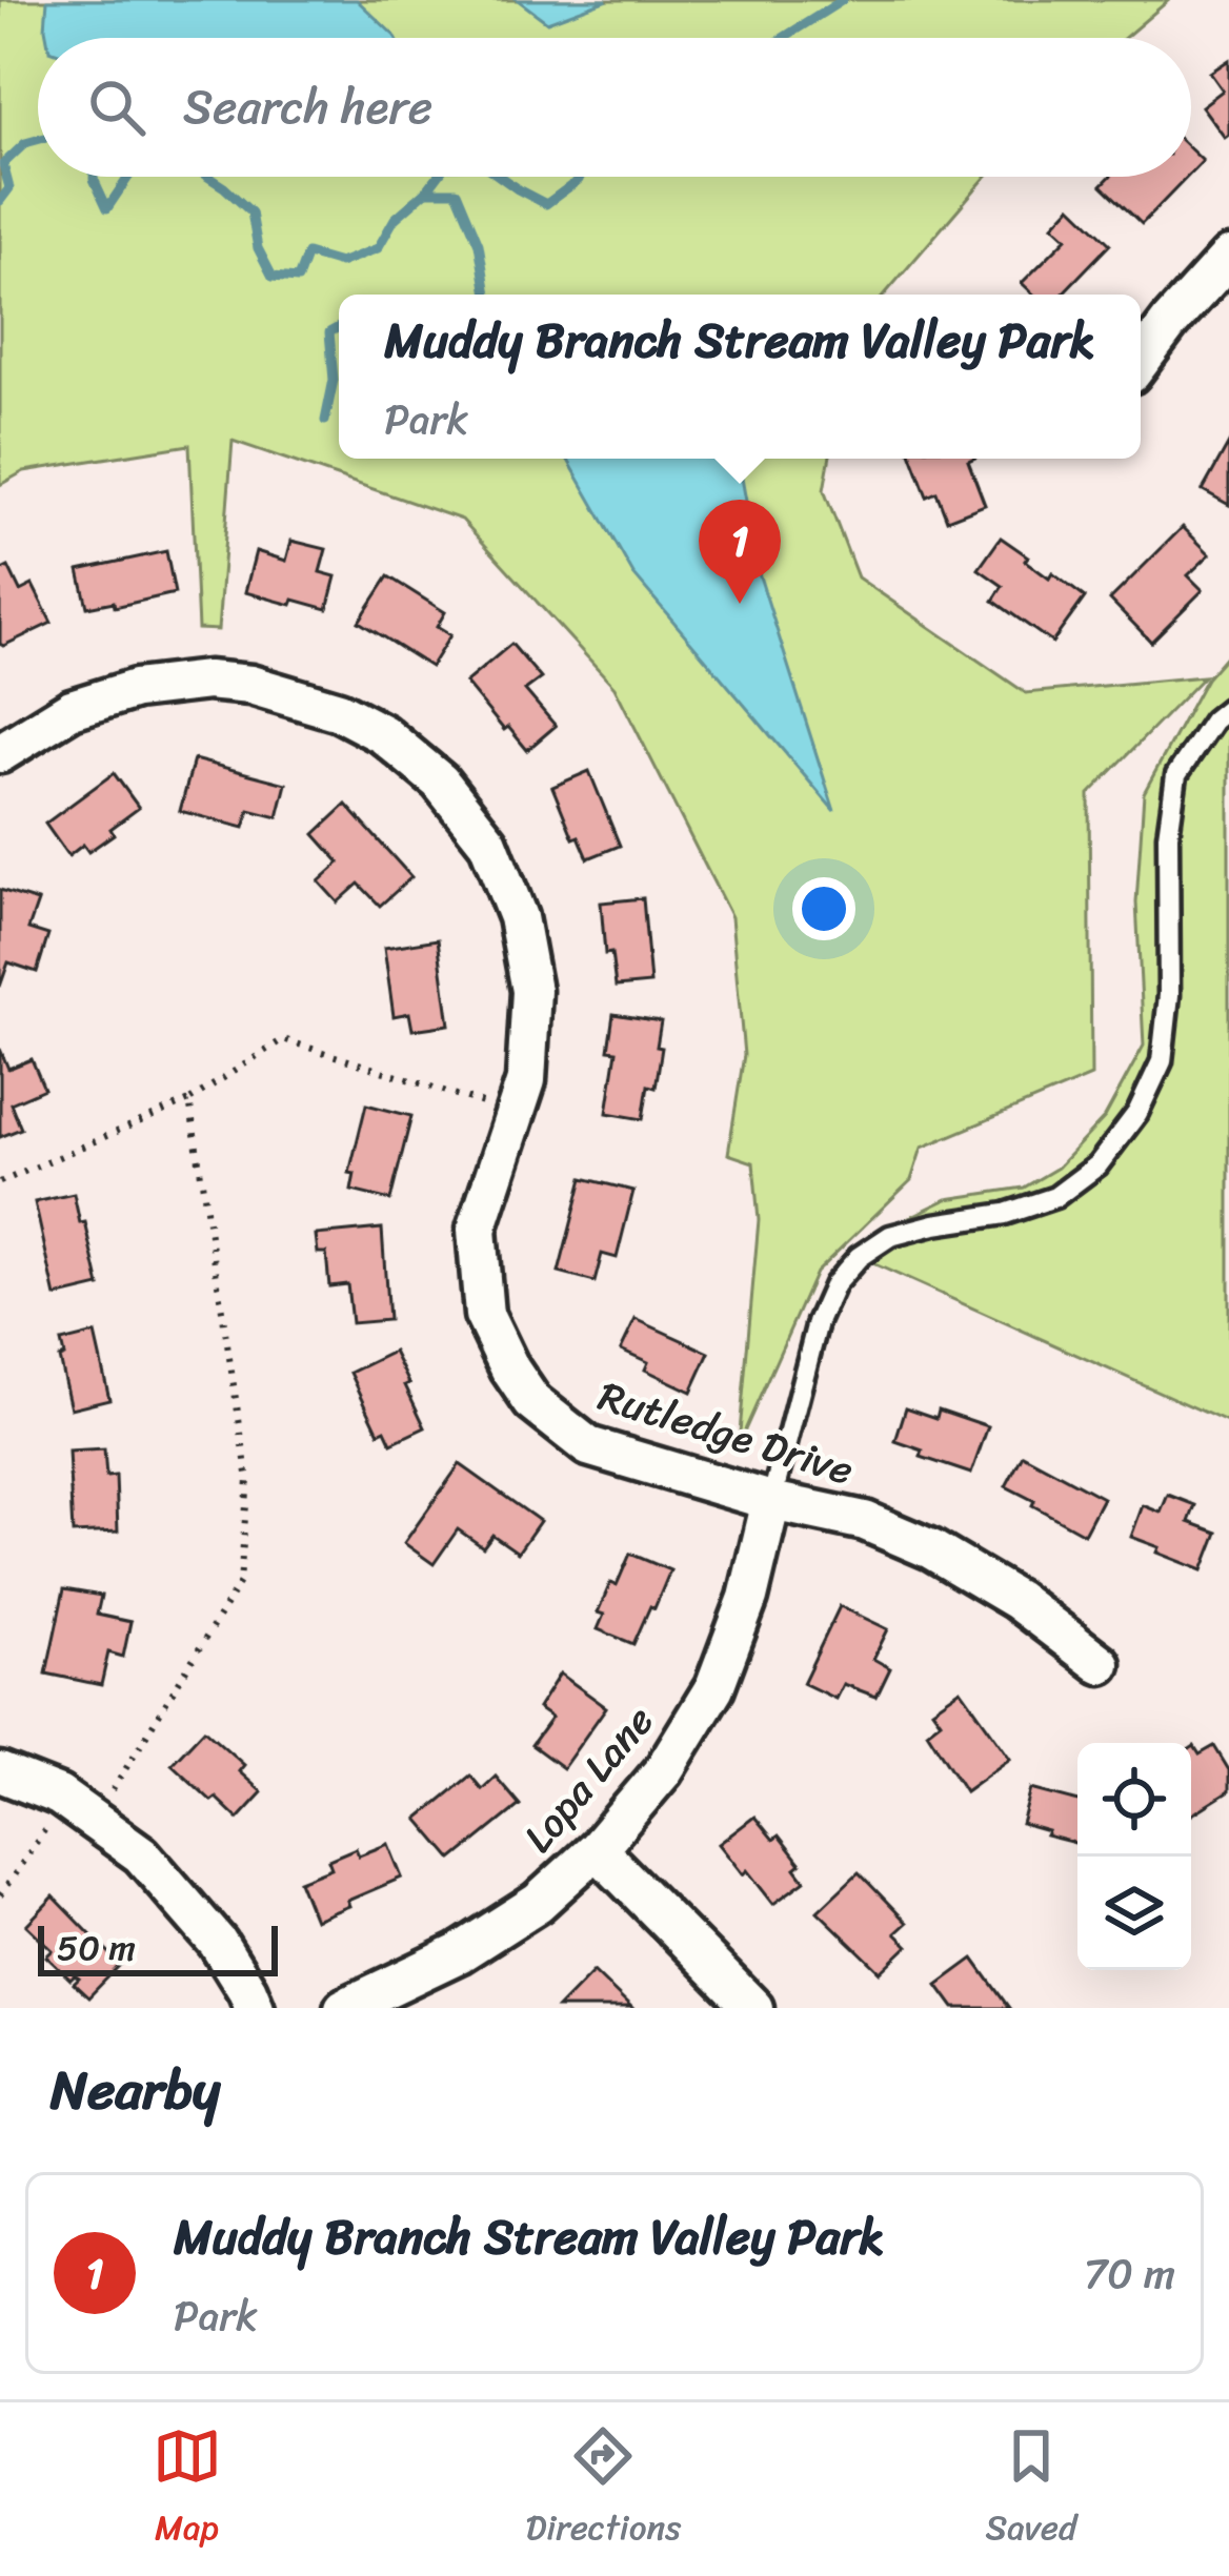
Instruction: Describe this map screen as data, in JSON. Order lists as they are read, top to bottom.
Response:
{
  "streets": {
    "street": ["Rutledge Drive", "Lopa Lane"]
  },
  "crossings": [
    ["Rutledge Drive", "Lopa Lane"]
  ],
  "scale_bar": "50 m",
  "page": {
    "search": "Search here",
    "popup": ["Muddy Branch Stream Valley Park", "Park"],
    "pins": "1",
    "scale": "50 m",
    "heading": "Nearby",
    "list": [
      {
        "mark": "1",
        "name": "Muddy Branch Stream Valley Park",
        "note": "Park",
        "value": "70 m"
      }
    ],
    "nav": ["Map", "Directions", "Saved"]
  }
}
